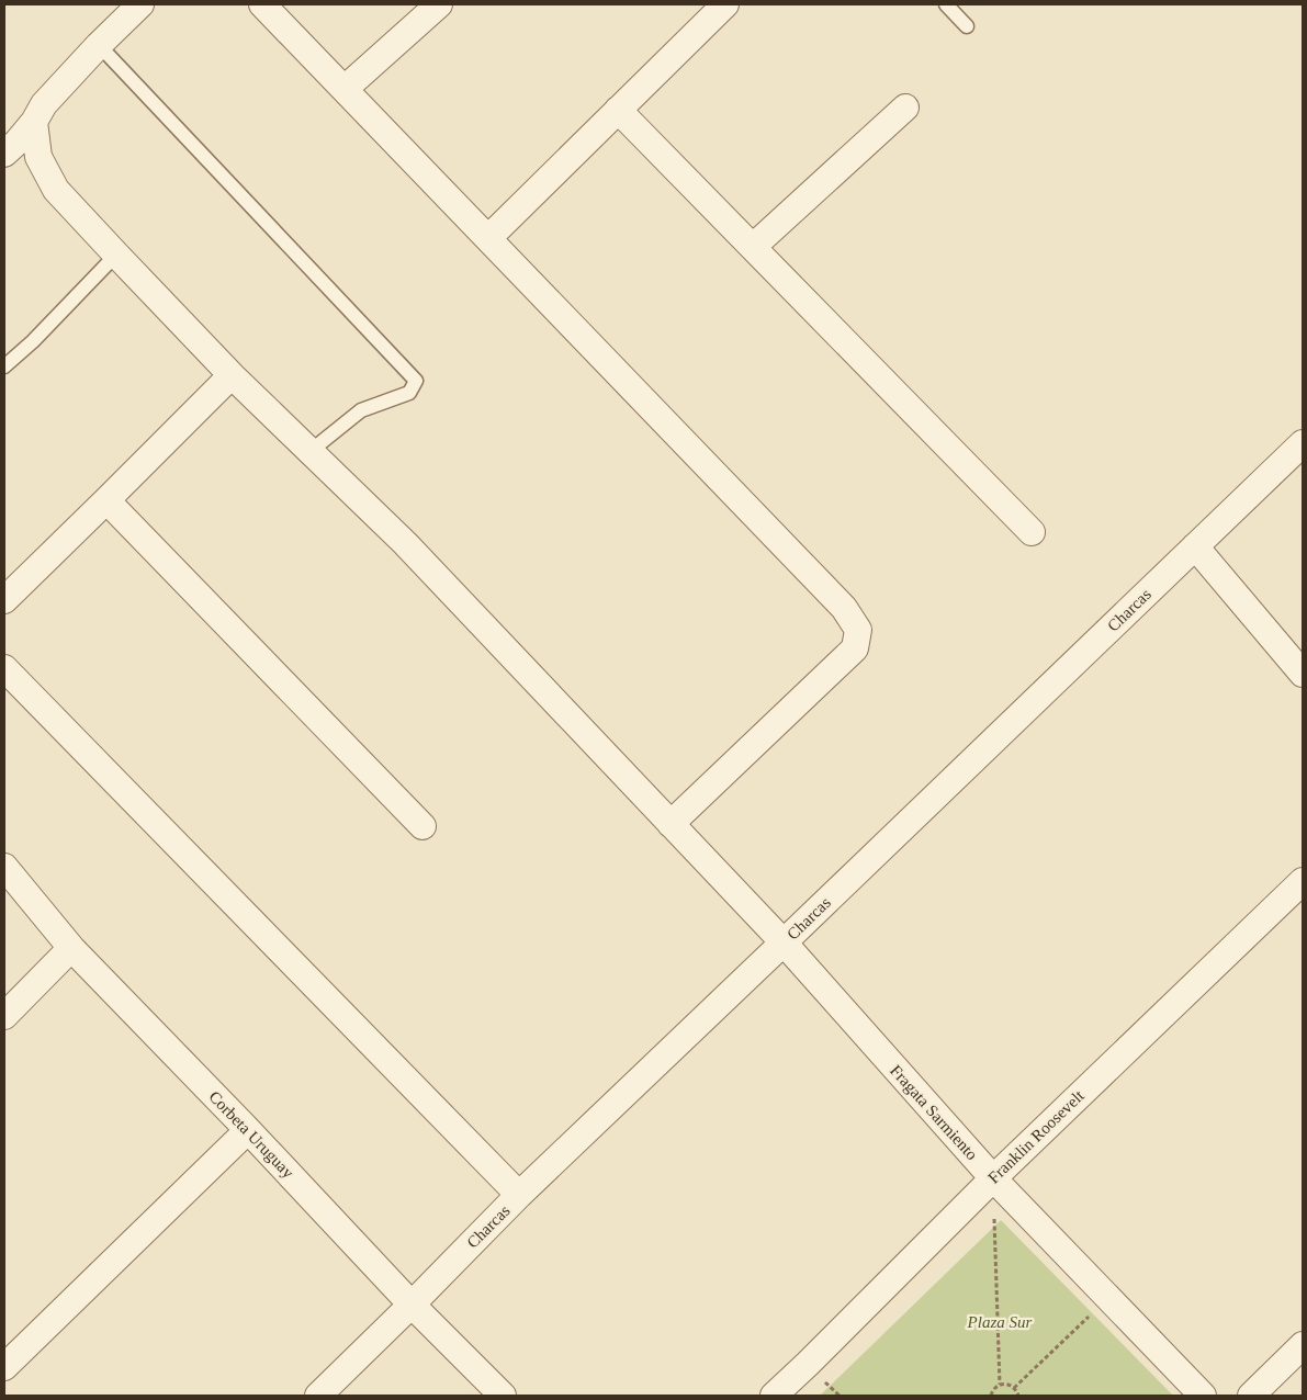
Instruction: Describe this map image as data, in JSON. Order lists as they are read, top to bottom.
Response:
{
  "streets": {
    "street": [
      "Charcas",
      "Fragata Sarmiento",
      "Corbeta Uruguay",
      "Franklin Roosevelt"
    ]
  },
  "crossings": [
    ["Charcas", "Fragata Sarmiento"],
    ["Charcas", "Corbeta Uruguay"],
    ["Fragata Sarmiento", "Franklin Roosevelt"]
  ],
  "parks": ["Plaza Sur"]
}
